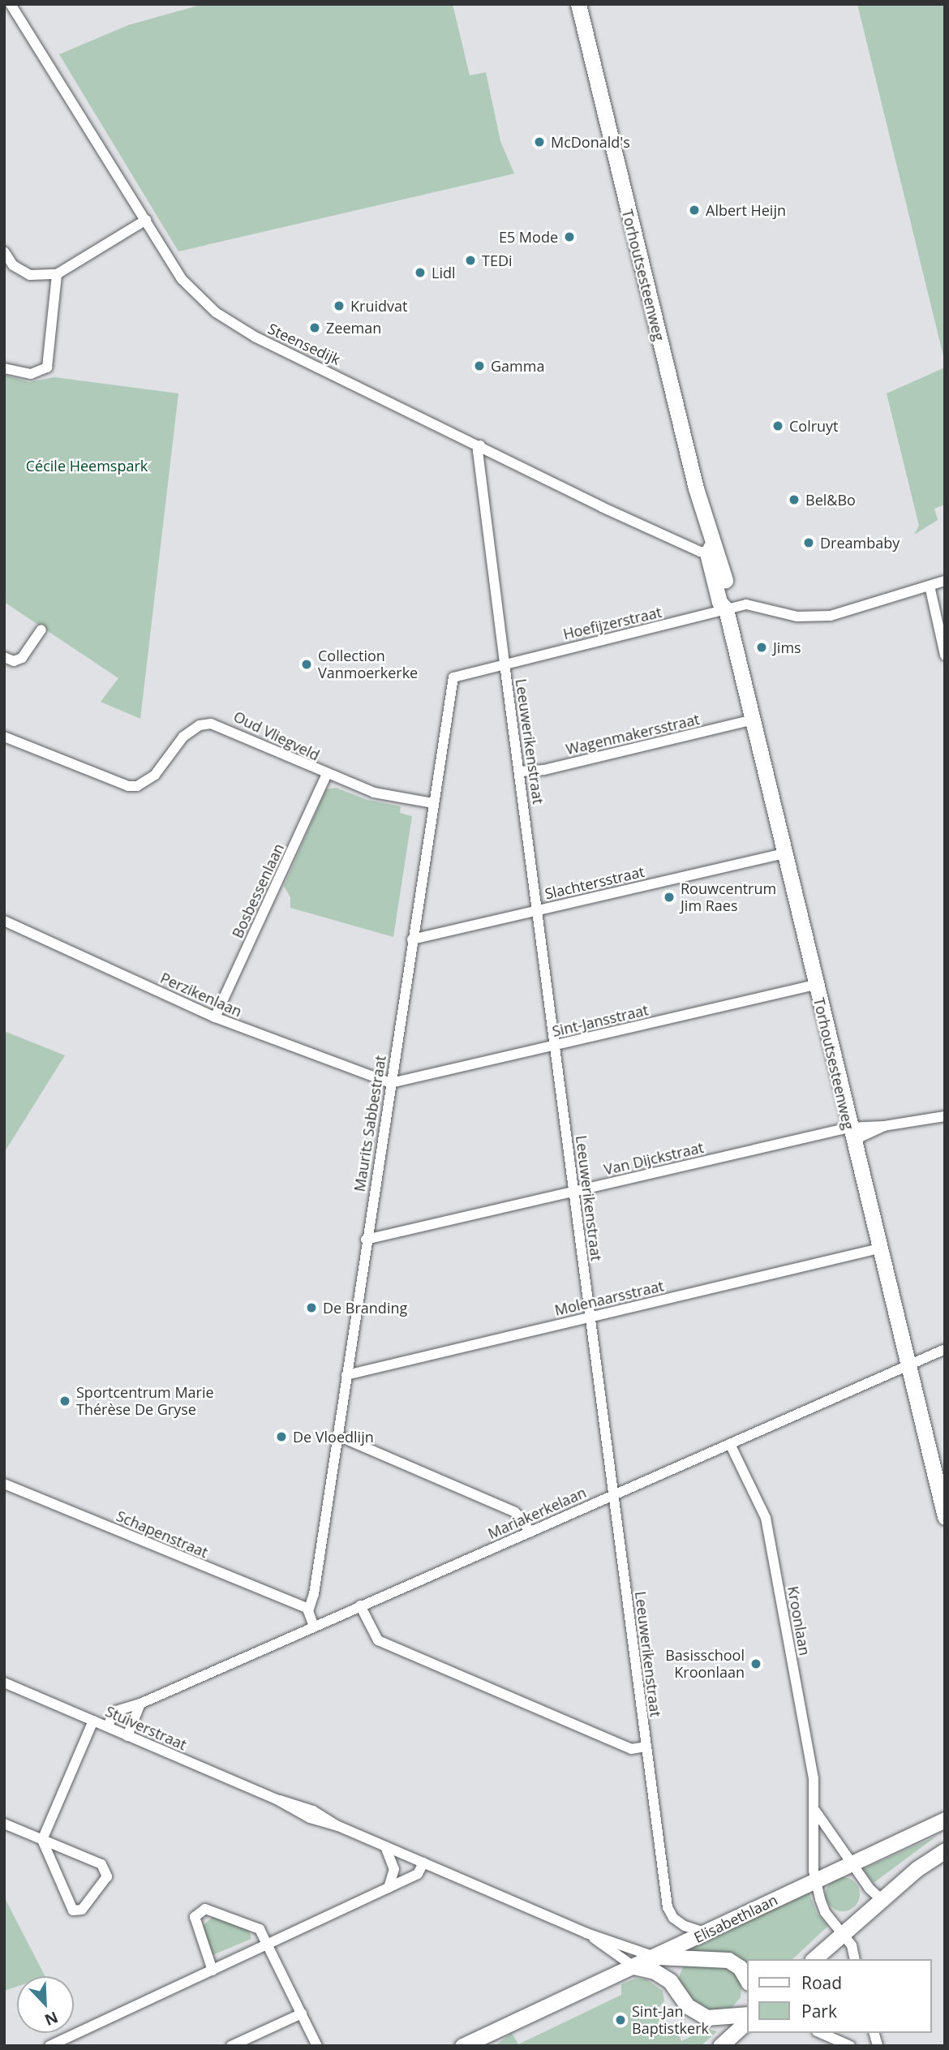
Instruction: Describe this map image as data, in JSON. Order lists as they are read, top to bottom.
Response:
{
  "streets": {
    "main road": ["Torhoutsesteenweg", "Elisabethlaan"],
    "street": [
      "Steensedijk",
      "Hoefijzerstraat",
      "Wagenmakersstraat",
      "Oud Vliegveld",
      "Leeuwerikenstraat",
      "Slachtersstraat",
      "Bosbessenlaan",
      "Perzikenlaan",
      "Sint-Jansstraat",
      "Maurits Sabbestraat",
      "Van Dijckstraat",
      "Molenaarsstraat",
      "Mariakerkelaan",
      "Schapenstraat",
      "Kroonlaan",
      "Stuiverstraat"
    ]
  },
  "crossings": [
    ["Torhoutsesteenweg", "Steensedijk"],
    ["Torhoutsesteenweg", "Hoefijzerstraat"],
    ["Torhoutsesteenweg", "Wagenmakersstraat"],
    ["Torhoutsesteenweg", "Slachtersstraat"],
    ["Torhoutsesteenweg", "Sint-Jansstraat"],
    ["Torhoutsesteenweg", "Van Dijckstraat"],
    ["Torhoutsesteenweg", "Molenaarsstraat"],
    ["Torhoutsesteenweg", "Mariakerkelaan"],
    ["Steensedijk", "Leeuwerikenstraat"],
    ["Hoefijzerstraat", "Leeuwerikenstraat"],
    ["Hoefijzerstraat", "Maurits Sabbestraat"],
    ["Wagenmakersstraat", "Leeuwerikenstraat"],
    ["Oud Vliegveld", "Bosbessenlaan"],
    ["Oud Vliegveld", "Maurits Sabbestraat"],
    ["Leeuwerikenstraat", "Slachtersstraat"],
    ["Leeuwerikenstraat", "Sint-Jansstraat"],
    ["Leeuwerikenstraat", "Maurits Sabbestraat"],
    ["Leeuwerikenstraat", "Van Dijckstraat"],
    ["Leeuwerikenstraat", "Molenaarsstraat"],
    ["Leeuwerikenstraat", "Mariakerkelaan"],
    ["Leeuwerikenstraat", "Elisabethlaan"],
    ["Slachtersstraat", "Maurits Sabbestraat"],
    ["Bosbessenlaan", "Perzikenlaan"],
    ["Perzikenlaan", "Sint-Jansstraat"],
    ["Perzikenlaan", "Maurits Sabbestraat"],
    ["Sint-Jansstraat", "Maurits Sabbestraat"],
    ["Maurits Sabbestraat", "Van Dijckstraat"],
    ["Maurits Sabbestraat", "Molenaarsstraat"],
    ["Maurits Sabbestraat", "Mariakerkelaan"],
    ["Maurits Sabbestraat", "Schapenstraat"],
    ["Mariakerkelaan", "Kroonlaan"],
    ["Mariakerkelaan", "Stuiverstraat"],
    ["Kroonlaan", "Elisabethlaan"],
    ["Stuiverstraat", "Elisabethlaan"]
  ],
  "parks": ["Cécile Heemspark"],
  "places": [
    "McDonald's",
    "Albert Heijn",
    "E5 Mode",
    "TEDi",
    "Lidl",
    "Kruidvat",
    "Zeeman",
    "Gamma",
    "Colruyt",
    "Bel&Bo",
    "Dreambaby",
    "Jims",
    "Collection Vanmoerkerke",
    "Rouwcentrum Jim Raes",
    "De Branding",
    "Sportcentrum Marie Thérèse De Gryse",
    "De Vloedlijn",
    "Basisschool Kroonlaan",
    "Sint-Jan Baptistkerk"
  ],
  "legend": ["Road", "Park"],
  "north": "bottom right"
}
